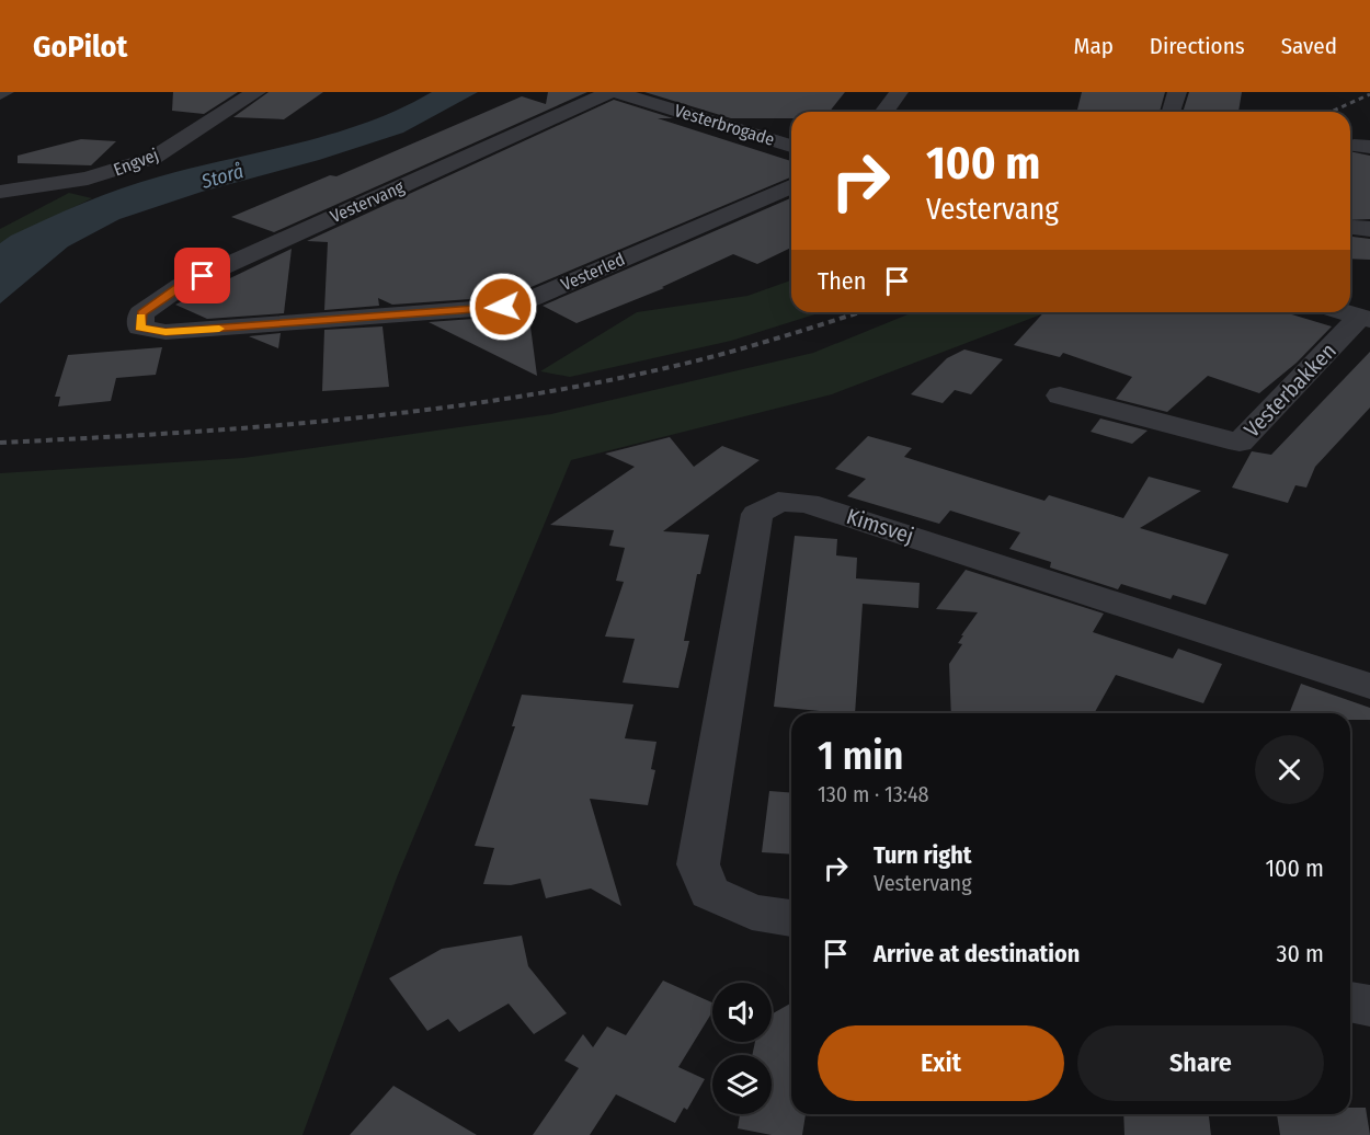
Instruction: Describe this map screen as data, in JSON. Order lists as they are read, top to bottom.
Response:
{
  "streets": {
    "street": [
      "Vesterbrogade",
      "Engvej",
      "Vestervang",
      "Vesterled",
      "Vesterbakken",
      "Kimsvej"
    ]
  },
  "crossings": [
    ["Vesterbrogade", "Vestervang"],
    ["Vestervang", "Vesterled"]
  ],
  "water": ["Storå"],
  "page": {
    "header": "GoPilot",
    "nav": ["Map", "Directions", "Saved"],
    "turn": ["100 m", "Vestervang"],
    "then": "Then",
    "heading": ["1 min", "130 m · 13:48"],
    "list": [
      {
        "name": "Turn right",
        "note": "Vestervang",
        "value": "100 m"
      },
      {
        "name": "Arrive at destination",
        "value": "30 m"
      }
    ],
    "buttons": ["Exit", "Share"]
  }
}
